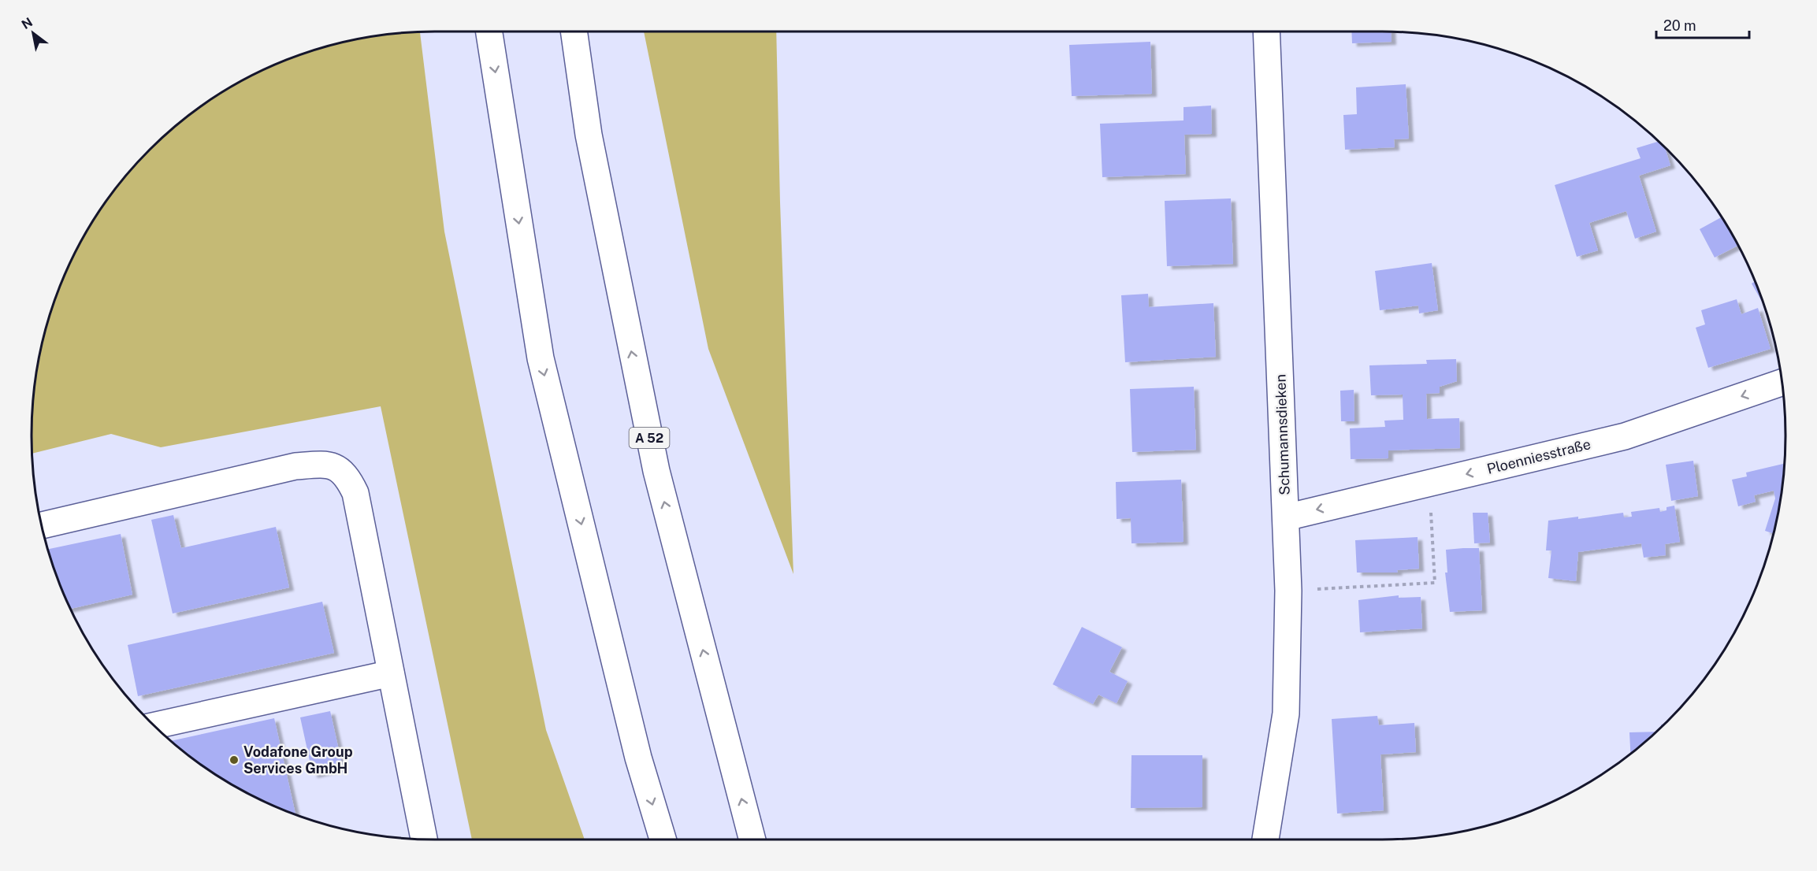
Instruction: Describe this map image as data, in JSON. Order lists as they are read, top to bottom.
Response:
{
  "streets": {
    "main road": ["Schumannsdieken", "A 52", "Ploenniesstraße"]
  },
  "crossings": [
    ["Schumannsdieken", "Ploenniesstraße"]
  ],
  "one_way": ["Ploenniesstraße"],
  "places": ["Vodafone Group Services GmbH"],
  "scale_bar": "20 m",
  "north": "top left"
}
